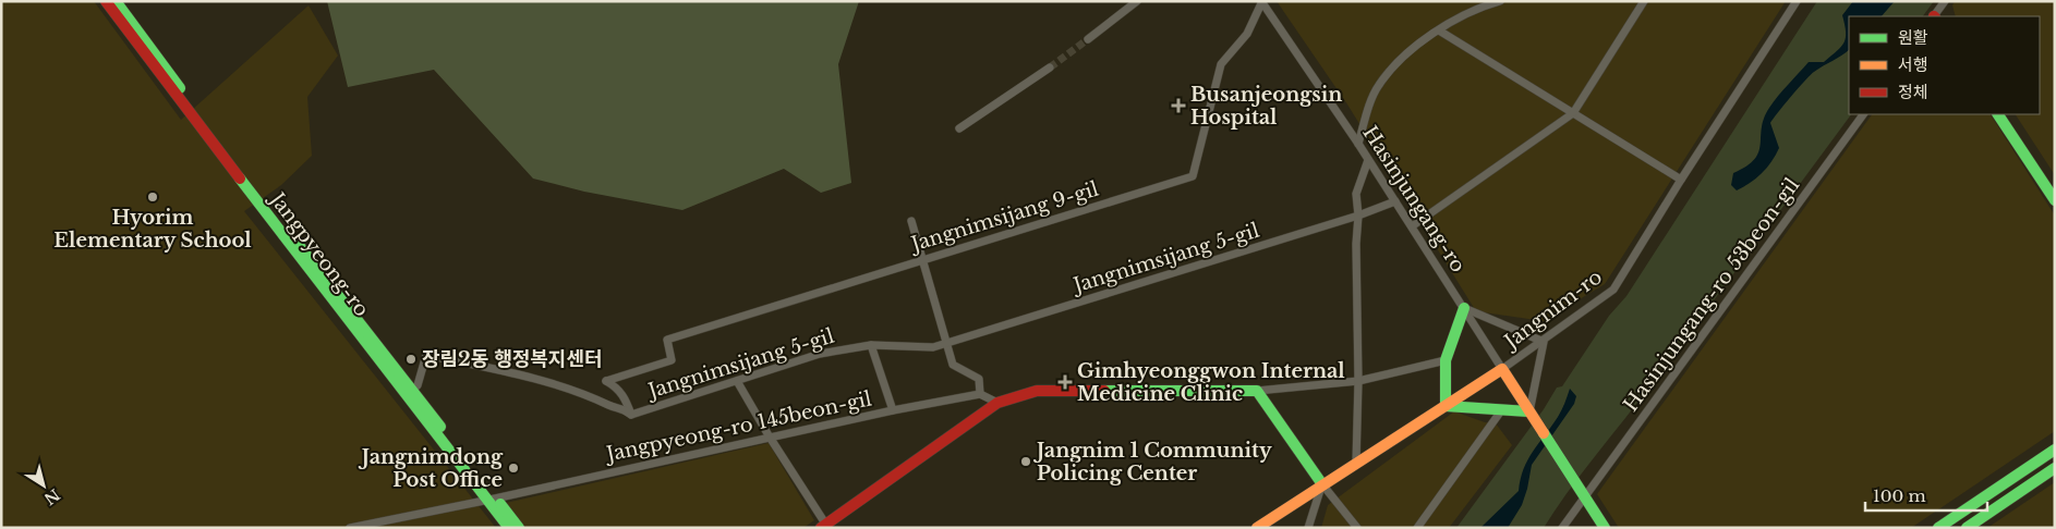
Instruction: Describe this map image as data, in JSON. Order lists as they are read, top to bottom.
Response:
{
  "streets": {
    "main road": ["Hasinjungang-ro", "Jangpyeong-ro", "Jangnim-ro"],
    "street": [
      "Jangnimsijang 9-gil",
      "Jangnimsijang 5-gil",
      "Hasinjungang-ro 53beon-gil",
      "Jangpyeong-ro 145beon-gil"
    ]
  },
  "crossings": [
    ["Hasinjungang-ro", "Jangnimsijang 9-gil"],
    ["Hasinjungang-ro", "Jangnimsijang 5-gil"],
    ["Hasinjungang-ro", "Hasinjungang-ro 53beon-gil"],
    ["Hasinjungang-ro", "Jangnim-ro"],
    ["Jangnimsijang 9-gil", "Jangnimsijang 5-gil"],
    ["Jangpyeong-ro", "Jangnimsijang 5-gil"],
    ["Jangpyeong-ro", "Jangpyeong-ro 145beon-gil"]
  ],
  "places": {
    "health": ["Busanjeongsin Hospital", "Gimhyeonggwon Internal Medicine Clinic"],
    "other": [
      "Hyorim Elementary School",
      "장림2동 행정복지센터",
      "Jangnim 1 Community Policing Center",
      "Jangnimdong Post Office"
    ]
  },
  "legend": ["원활", "서행", "정체"],
  "scale_bar": "100 m",
  "north": "bottom right"
}
